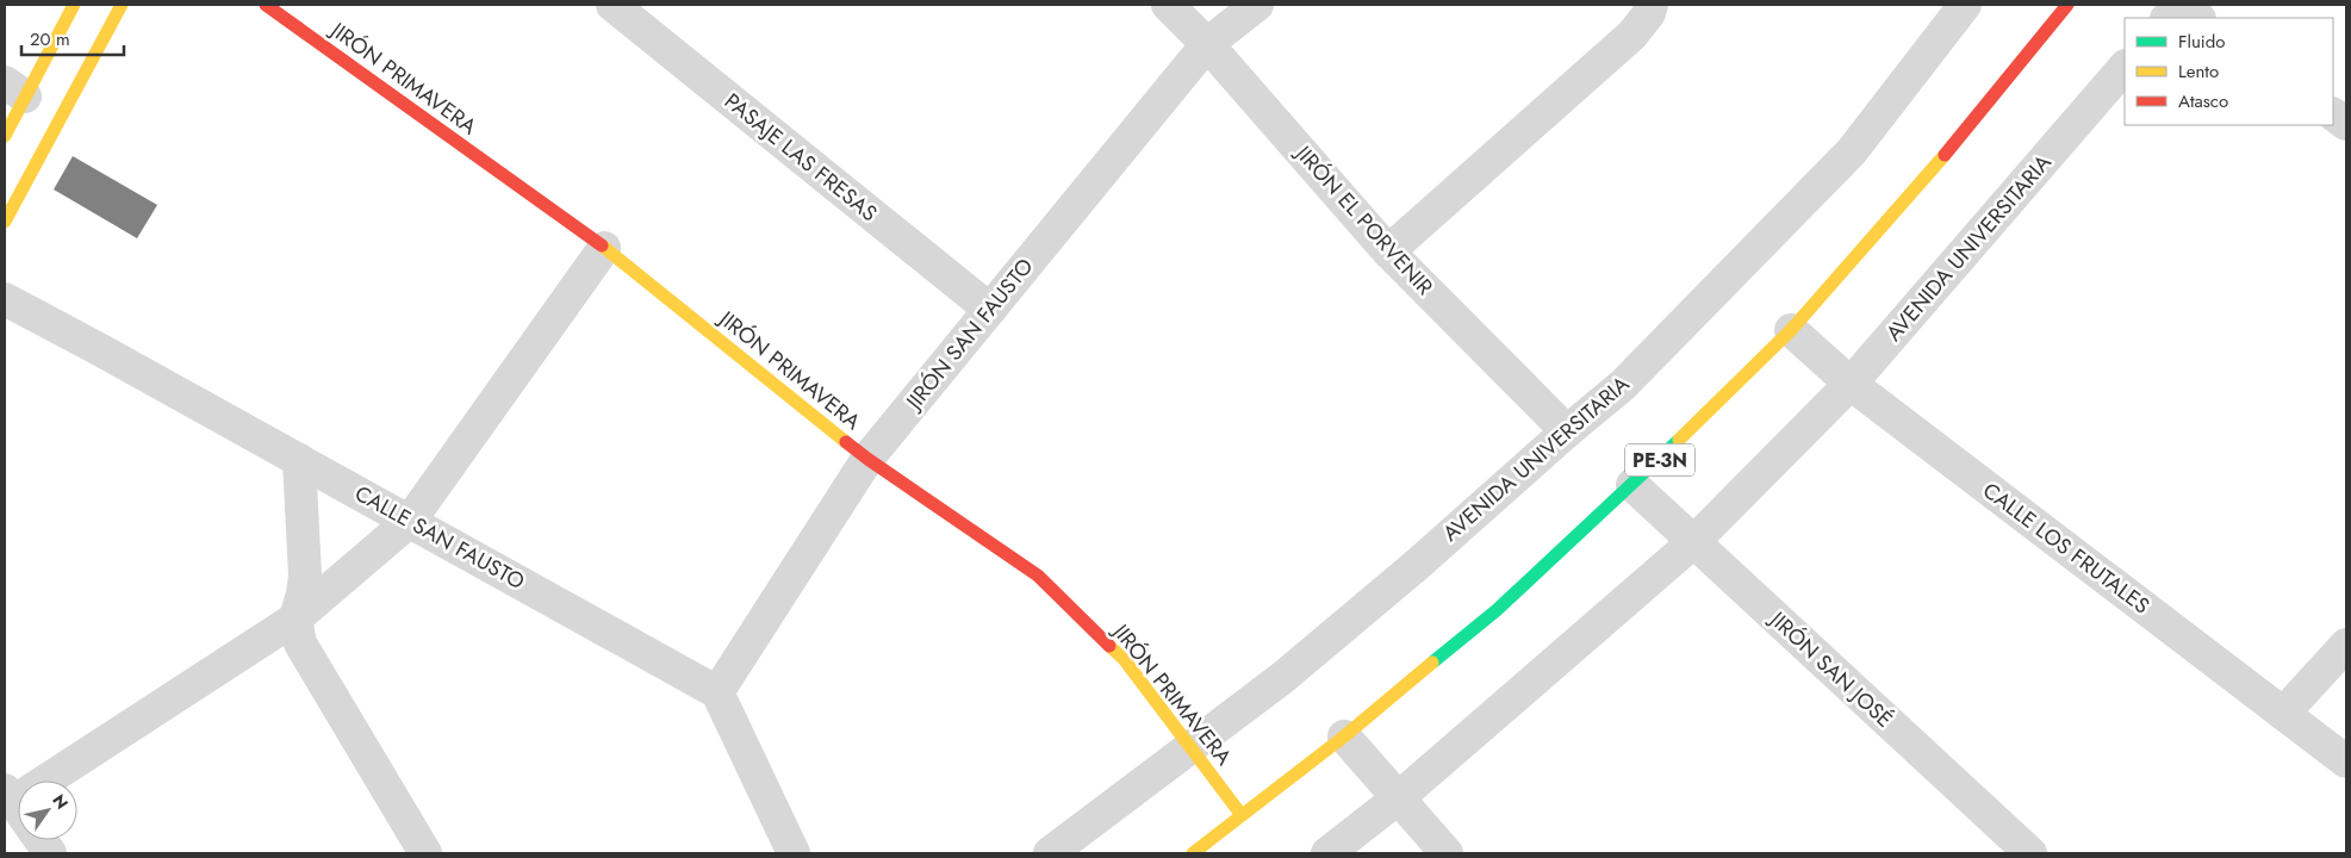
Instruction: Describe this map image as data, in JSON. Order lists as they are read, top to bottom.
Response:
{
  "streets": {
    "main road": ["JIRÓN PRIMAVERA", "PE-3N"],
    "street": [
      "PASAJE LAS FRESAS",
      "JIRÓN EL PORVENIR",
      "AVENIDA UNIVERSITARIA",
      "JIRÓN SAN FAUSTO",
      "CALLE SAN FAUSTO",
      "CALLE LOS FRUTALES",
      "JIRÓN SAN JOSÉ"
    ]
  },
  "crossings": [
    ["JIRÓN PRIMAVERA", "AVENIDA UNIVERSITARIA"],
    ["JIRÓN PRIMAVERA", "JIRÓN SAN FAUSTO"],
    ["JIRÓN PRIMAVERA", "PE-3N"],
    ["PASAJE LAS FRESAS", "JIRÓN SAN FAUSTO"],
    ["JIRÓN EL PORVENIR", "AVENIDA UNIVERSITARIA"],
    ["JIRÓN EL PORVENIR", "JIRÓN SAN FAUSTO"],
    ["AVENIDA UNIVERSITARIA", "CALLE LOS FRUTALES"],
    ["AVENIDA UNIVERSITARIA", "JIRÓN SAN JOSÉ"],
    ["JIRÓN SAN FAUSTO", "CALLE SAN FAUSTO"],
    ["PE-3N", "CALLE LOS FRUTALES"],
    ["PE-3N", "JIRÓN SAN JOSÉ"]
  ],
  "legend": ["Fluido", "Lento", "Atasco"],
  "scale_bar": "20 m",
  "north": "top right"
}
